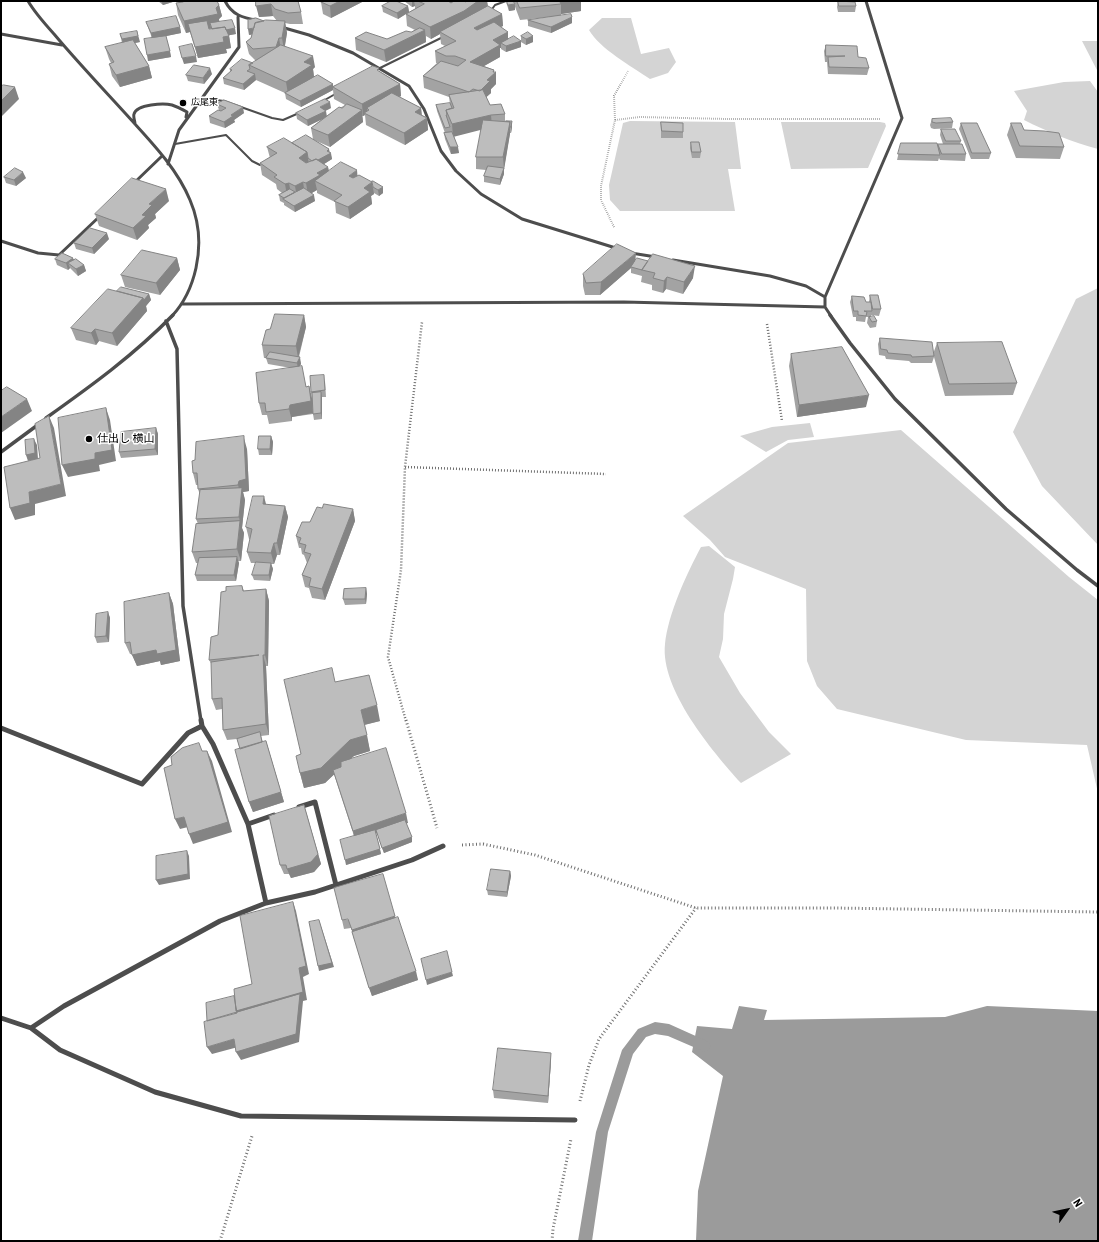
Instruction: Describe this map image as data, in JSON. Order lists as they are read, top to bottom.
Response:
{
  "places": ["広尾東", "仕出し 横山"],
  "north": "top right"
}
